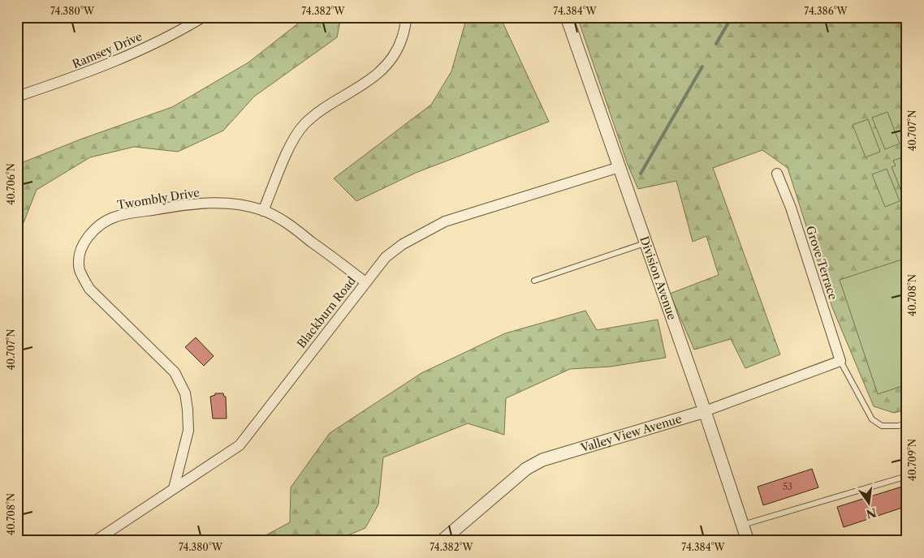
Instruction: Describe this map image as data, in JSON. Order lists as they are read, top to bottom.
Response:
{
  "streets": {
    "street": [
      "Ramsey Drive",
      "Twombly Drive",
      "Grove Terrace",
      "Division Avenue",
      "Blackburn Road",
      "Valley View Avenue"
    ]
  },
  "crossings": [
    ["Twombly Drive", "Blackburn Road"],
    ["Grove Terrace", "Valley View Avenue"],
    ["Division Avenue", "Blackburn Road"],
    ["Division Avenue", "Valley View Avenue"]
  ],
  "house_numbers": ["53"],
  "north": "bottom",
  "coordinates": [
    "74.380°W",
    "74.382°W",
    "74.384°W",
    "74.386°W",
    "40.707°N",
    "40.706°N",
    "40.708°N",
    "40.709°N"
  ]
}
